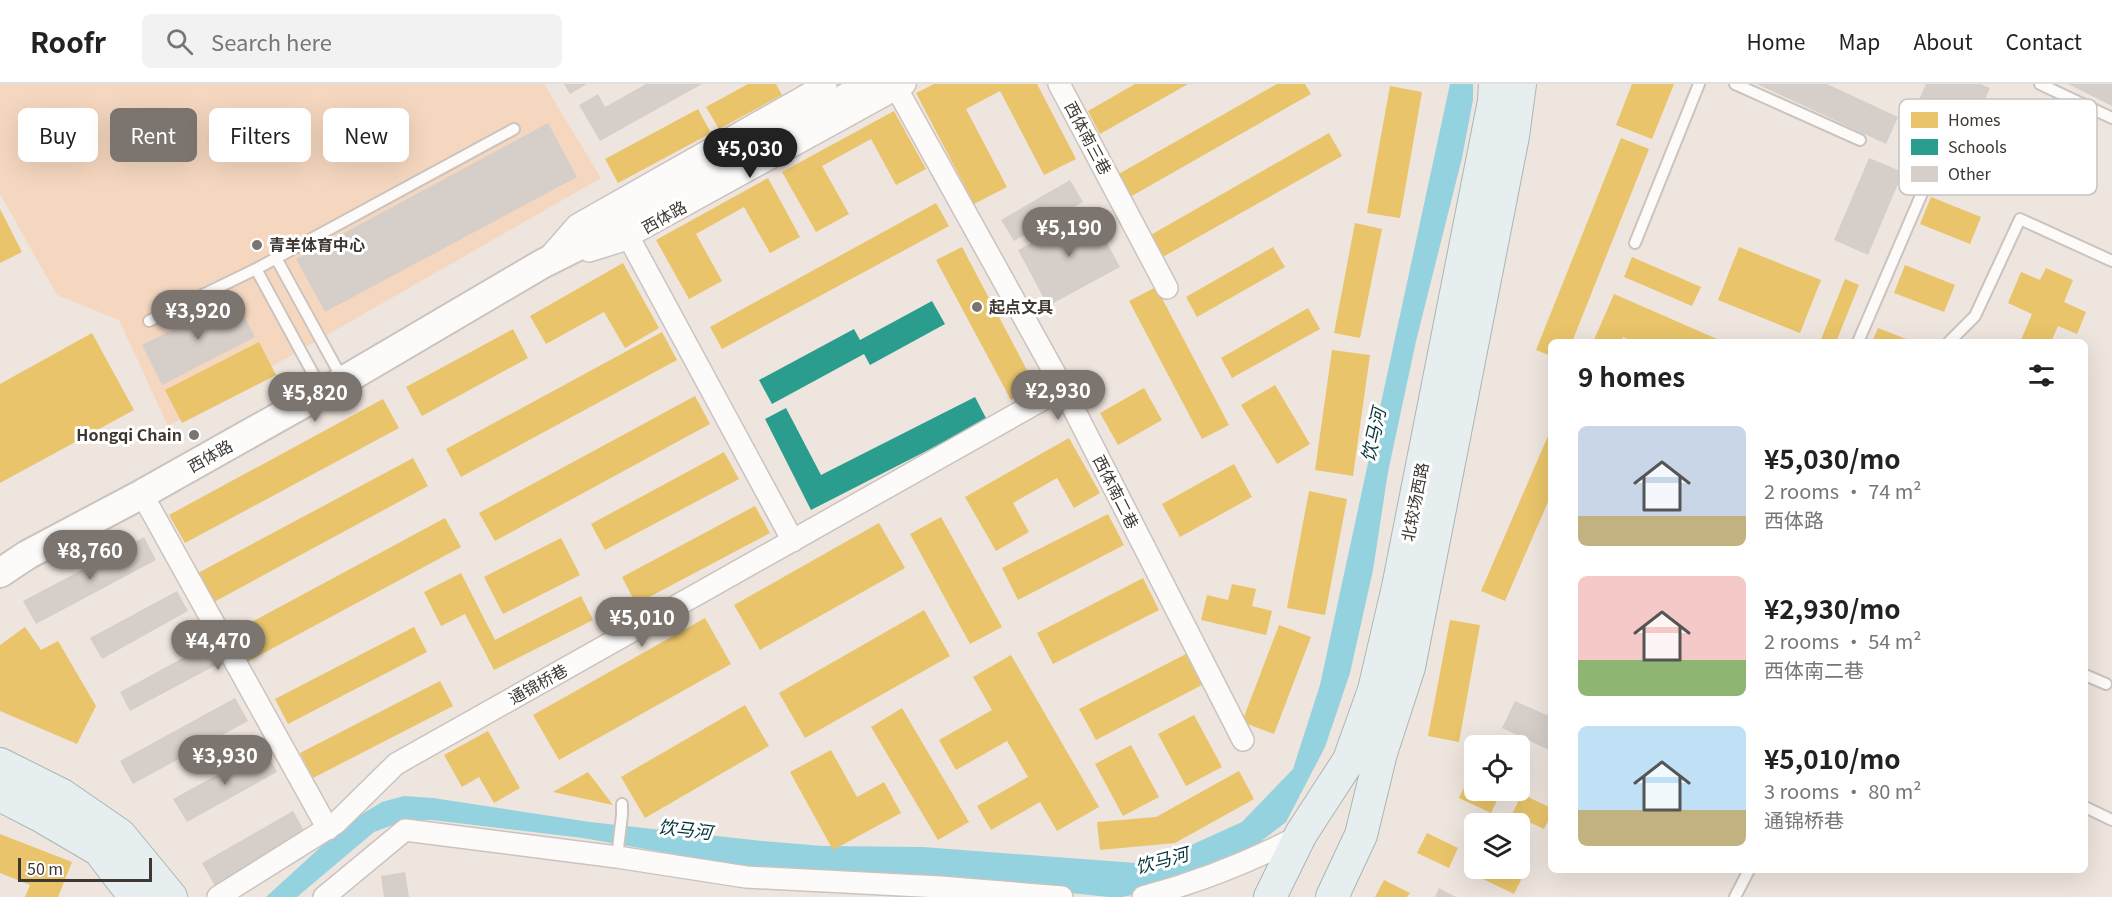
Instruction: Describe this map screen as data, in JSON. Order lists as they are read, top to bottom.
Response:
{
  "streets": {
    "main road": ["北较场西路"],
    "street": [
      "西体南三巷",
      "西体路",
      "西体南二巷",
      "通锦桥巷"
    ]
  },
  "crossings": [
    ["西体路", "西体南二巷"],
    ["西体南二巷", "通锦桥巷"]
  ],
  "water": ["饮马河"],
  "places": ["青羊体育中心", "起点文具", "Hongqi Chain"],
  "legend": ["Homes", "Schools", "Other"],
  "scale_bar": "50 m",
  "page": {
    "header": "Roofr",
    "search": "Search here",
    "nav": [
      "Home",
      "Map",
      "About",
      "Contact"
    ],
    "chip": [
      "Buy",
      "Rent",
      "Filters",
      "New"
    ],
    "price": [
      "¥5,030",
      "¥5,190",
      "¥3,920",
      "¥2,930",
      "¥5,820",
      "¥8,760",
      "¥5,010",
      "¥4,470",
      "¥3,930"
    ],
    "heading": "9 homes",
    "list": [
      {
        "name": "¥5,030/mo",
        "note": "2 rooms · 74 m² · 西体路"
      },
      {
        "name": "¥2,930/mo",
        "note": "2 rooms · 54 m² · 西体南二巷"
      },
      {
        "name": "¥5,010/mo",
        "note": "3 rooms · 80 m² · 通锦桥巷"
      }
    ],
    "scale": "50 m"
  }
}
